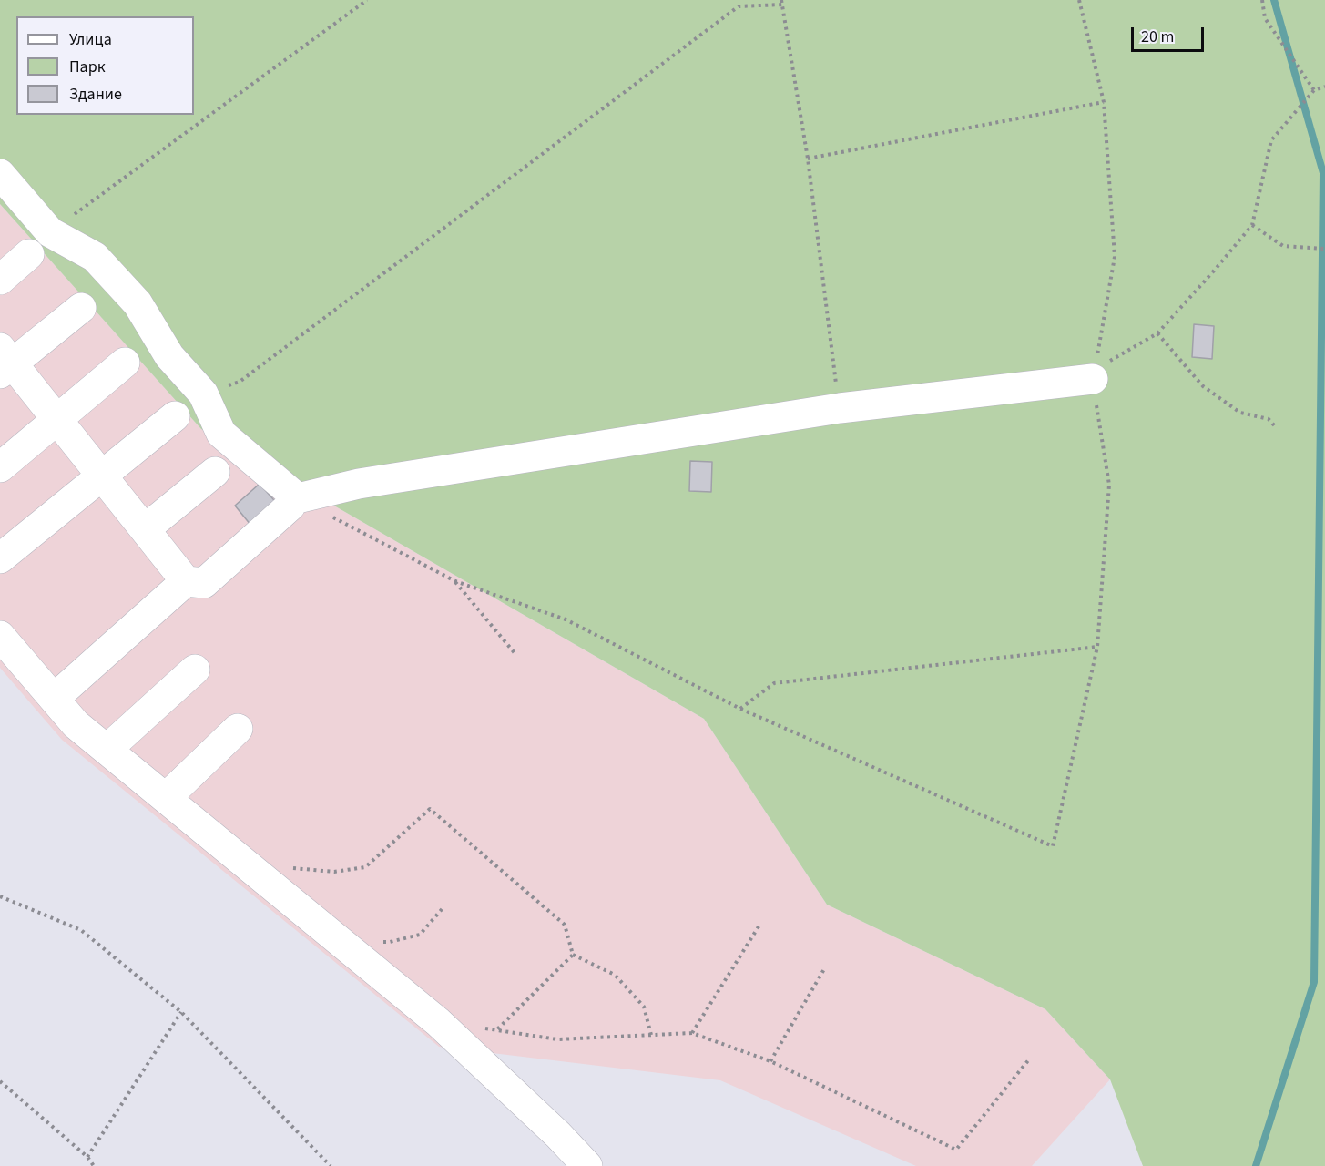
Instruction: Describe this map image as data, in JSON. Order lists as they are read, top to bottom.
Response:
{
  "legend": ["Улица", "Парк", "Здание"],
  "scale_bar": "20 m"
}
